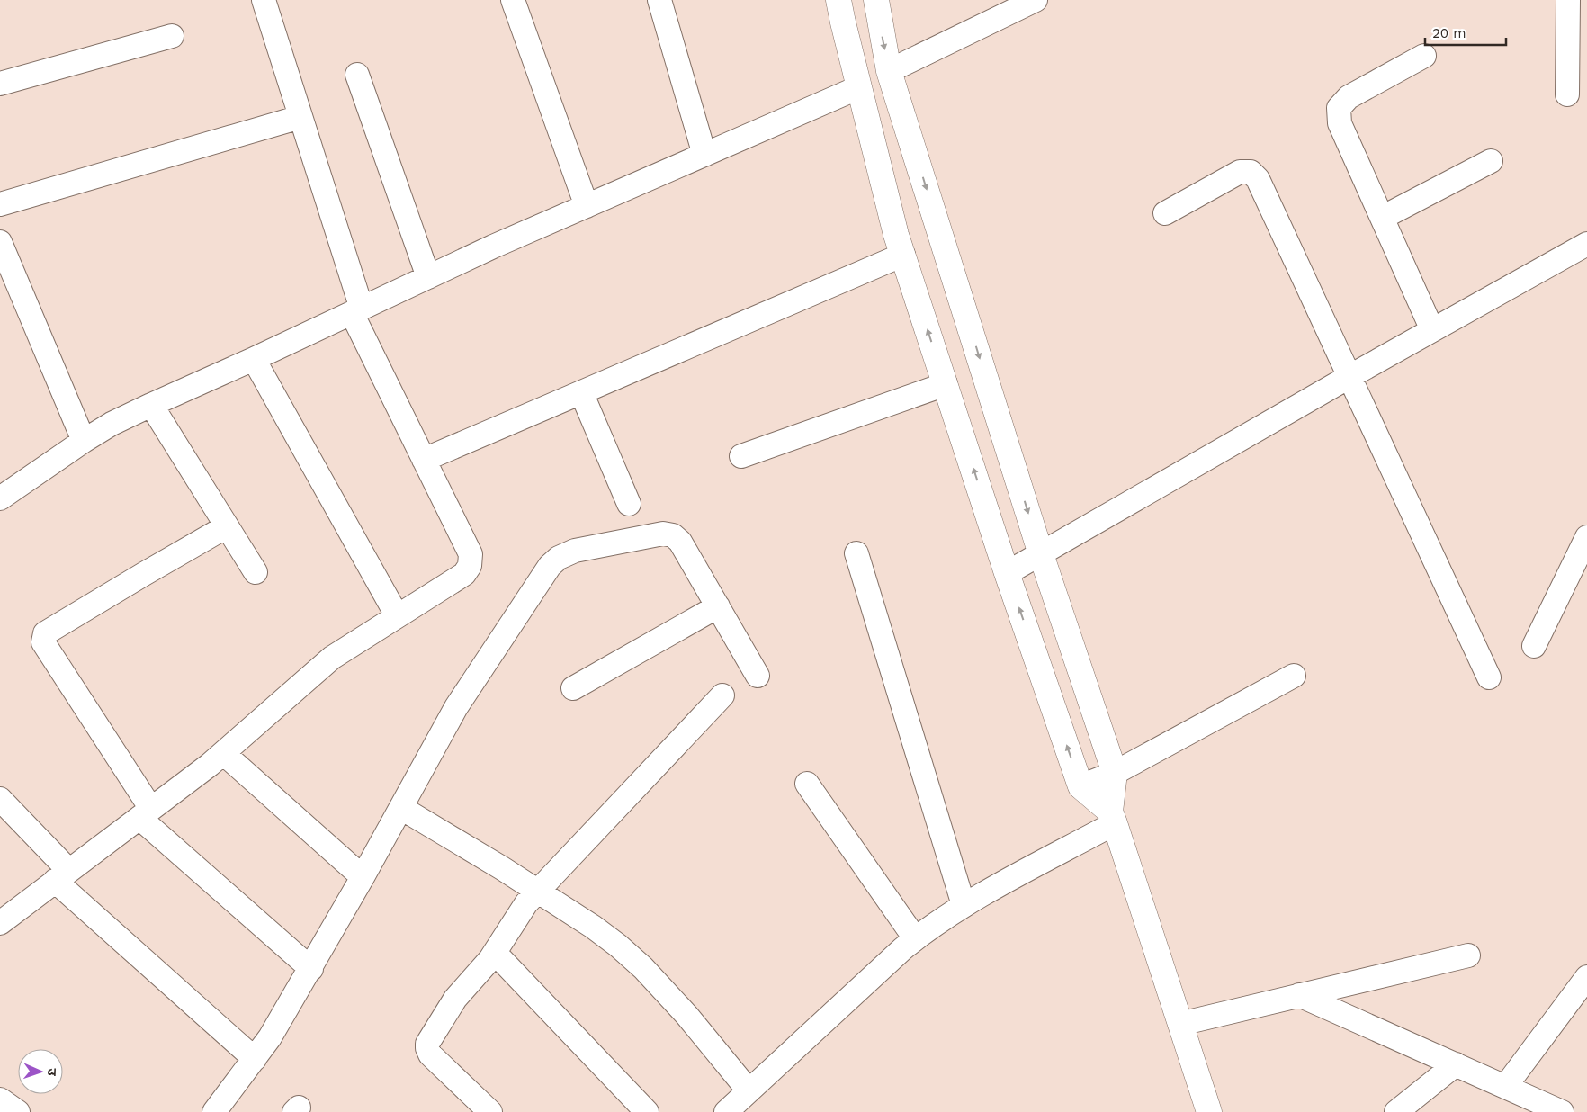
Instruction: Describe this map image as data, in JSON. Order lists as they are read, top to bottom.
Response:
{
  "scale_bar": "20 m",
  "north": "right"
}
